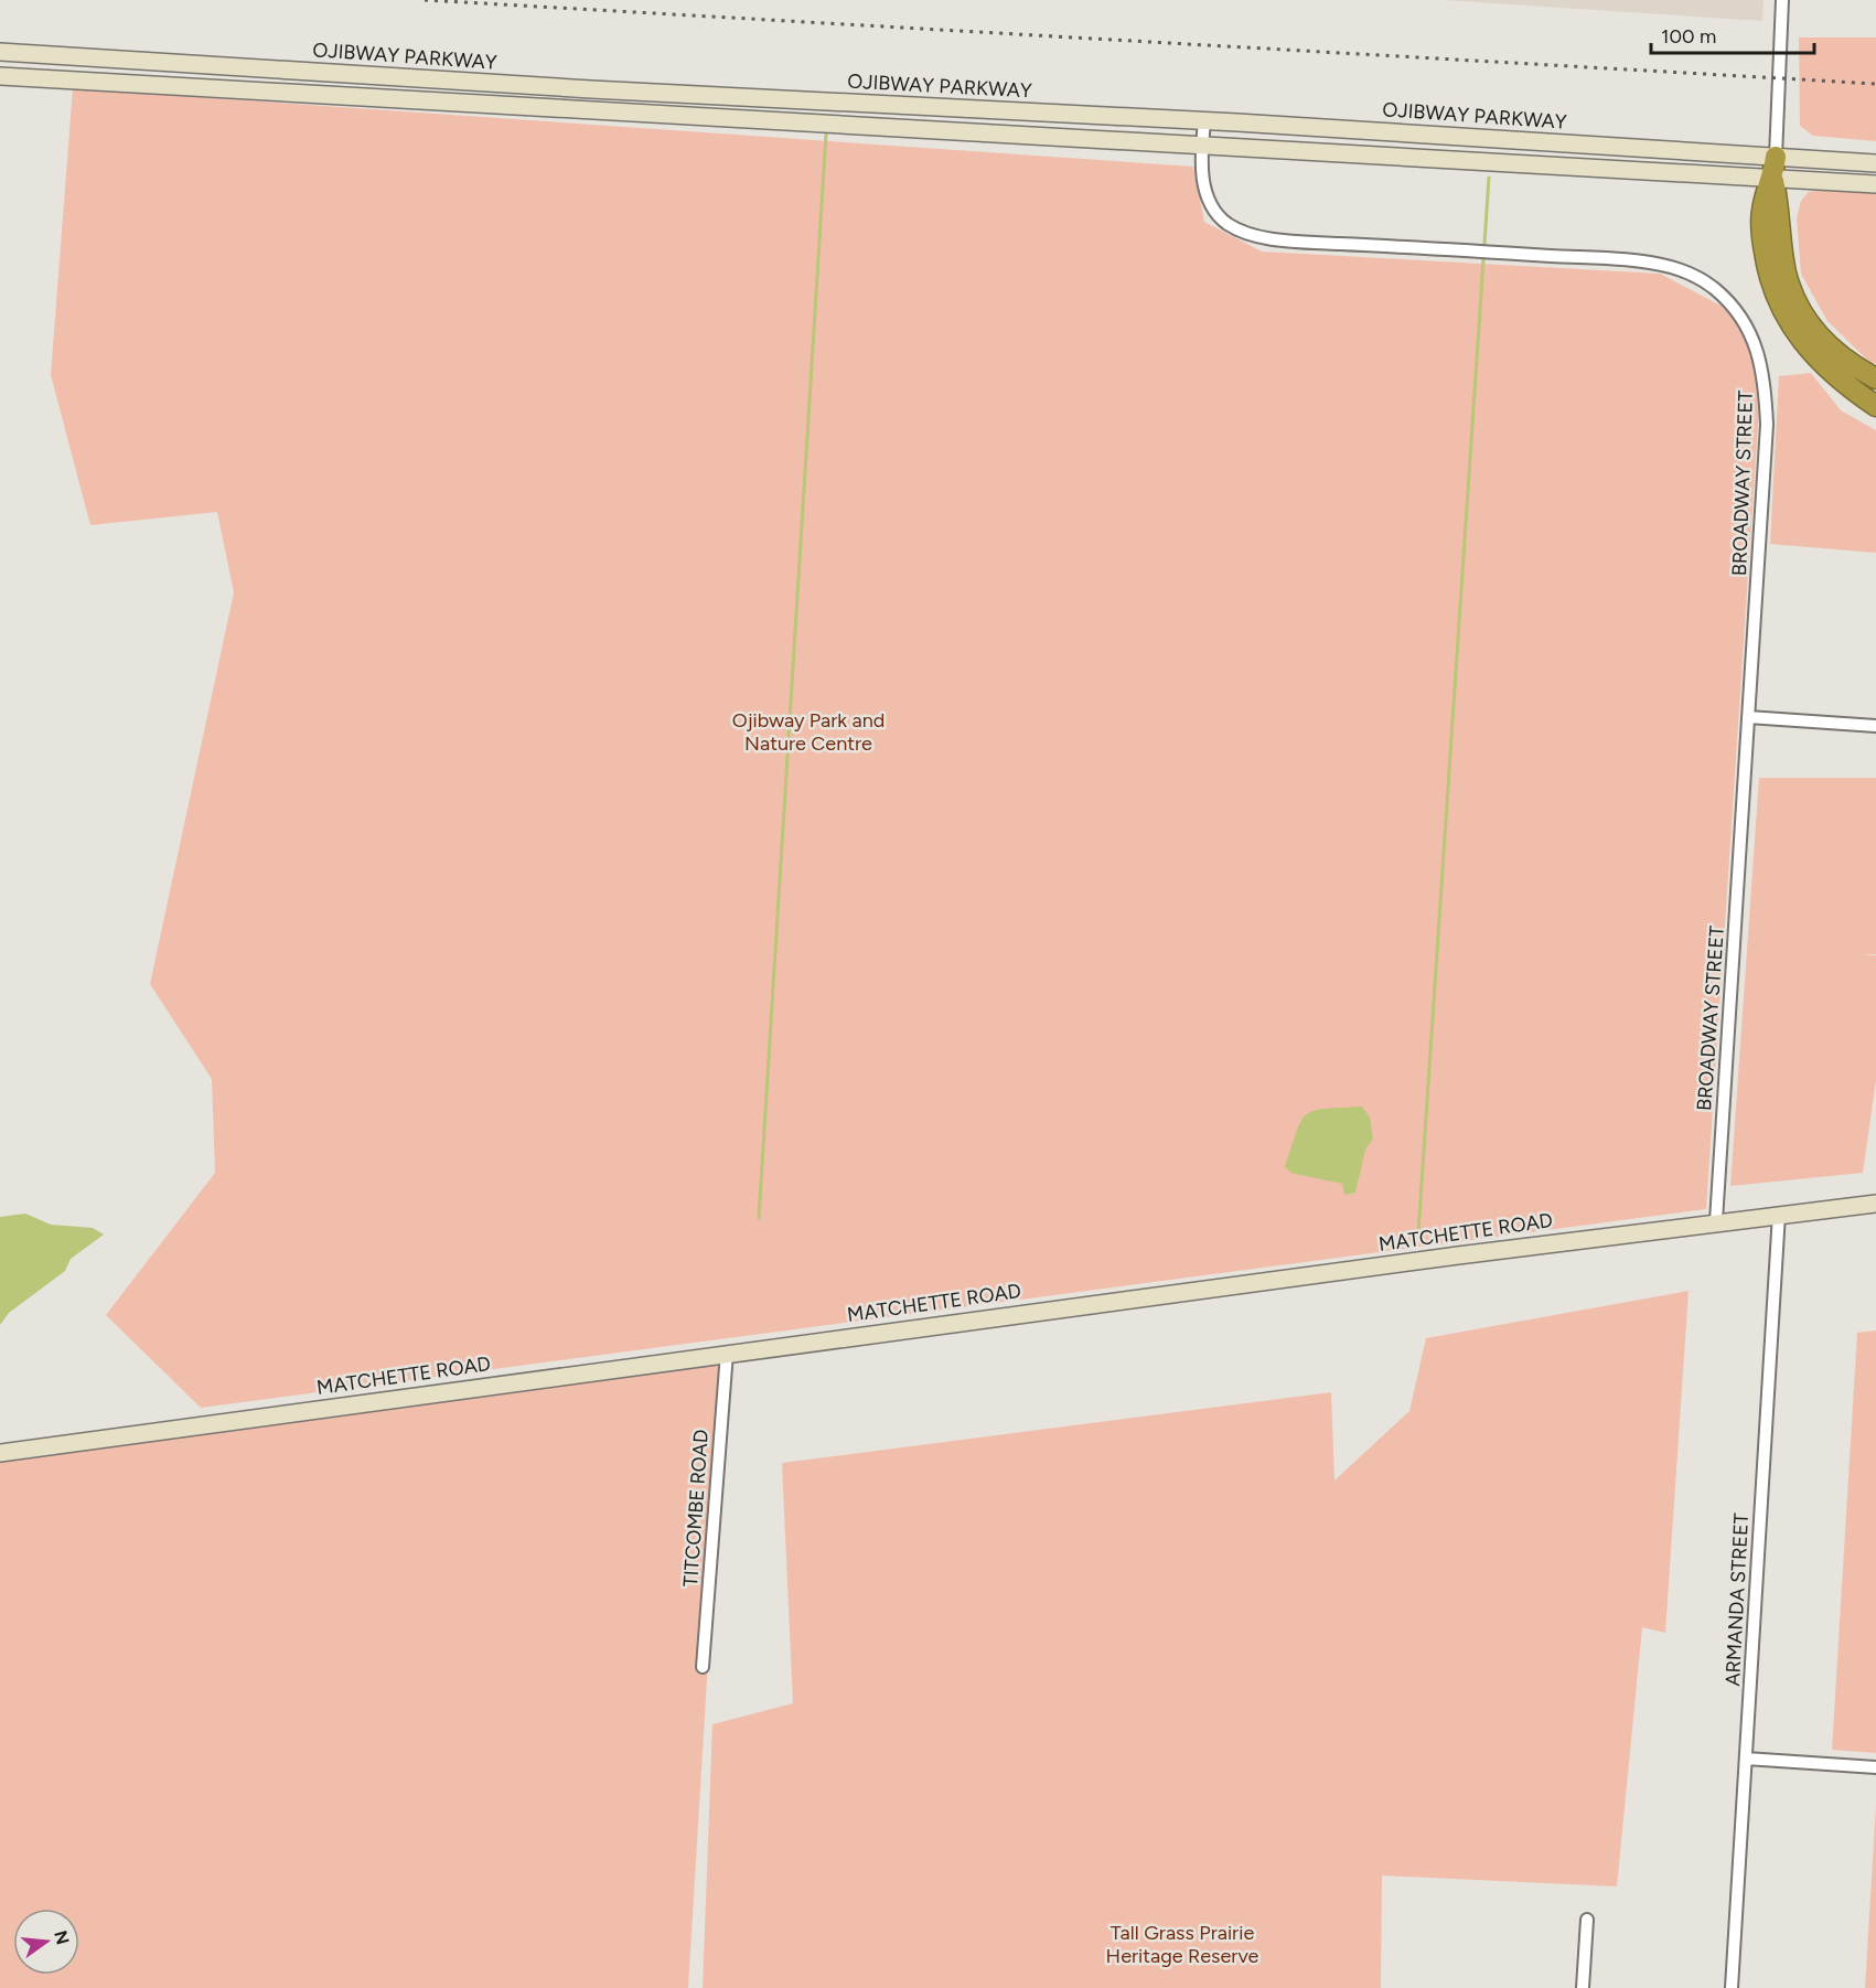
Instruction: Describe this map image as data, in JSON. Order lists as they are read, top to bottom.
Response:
{
  "streets": {
    "main road": ["OJIBWAY PARKWAY", "MATCHETTE ROAD"],
    "street": ["BROADWAY STREET", "TITCOMBE ROAD", "ARMANDA STREET"]
  },
  "crossings": [
    ["OJIBWAY PARKWAY", "BROADWAY STREET"],
    ["BROADWAY STREET", "MATCHETTE ROAD"],
    ["MATCHETTE ROAD", "TITCOMBE ROAD"],
    ["MATCHETTE ROAD", "ARMANDA STREET"]
  ],
  "parks": ["Ojibway Park and Nature Centre", "Tall Grass Prairie Heritage Reserve"],
  "scale_bar": "100 m",
  "north": "right"
}
